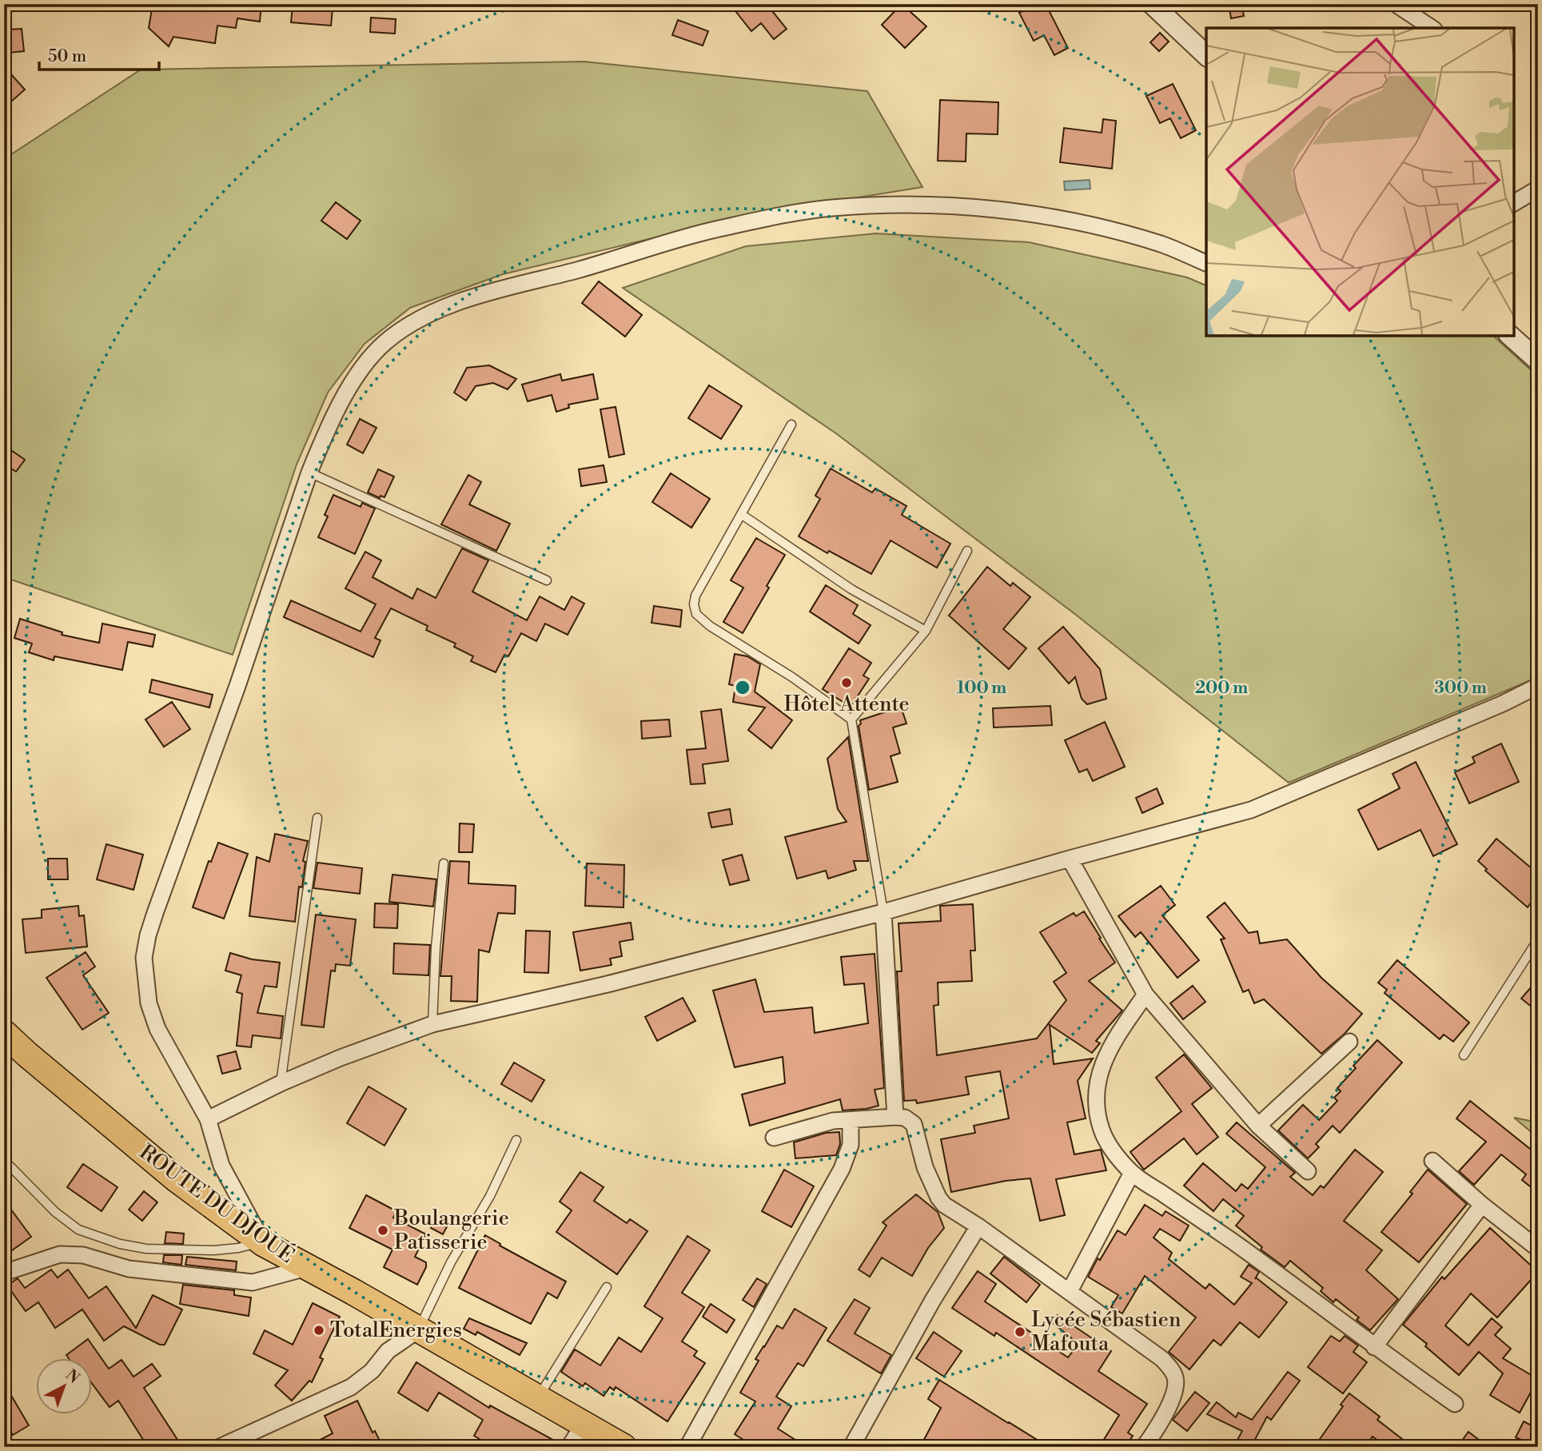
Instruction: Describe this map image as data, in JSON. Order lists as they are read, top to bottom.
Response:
{
  "streets": {
    "main road": ["ROUTE DU DJOUÉ"]
  },
  "places": [
    "Hôtel Attente",
    "Boulangerie Patisserie",
    "TotalEnergies",
    "Lycée Sébastien Mafouta"
  ],
  "scale_bar": "50 m",
  "north": "top right",
  "rings": ["100 m", "200 m", "300 m"]
}
